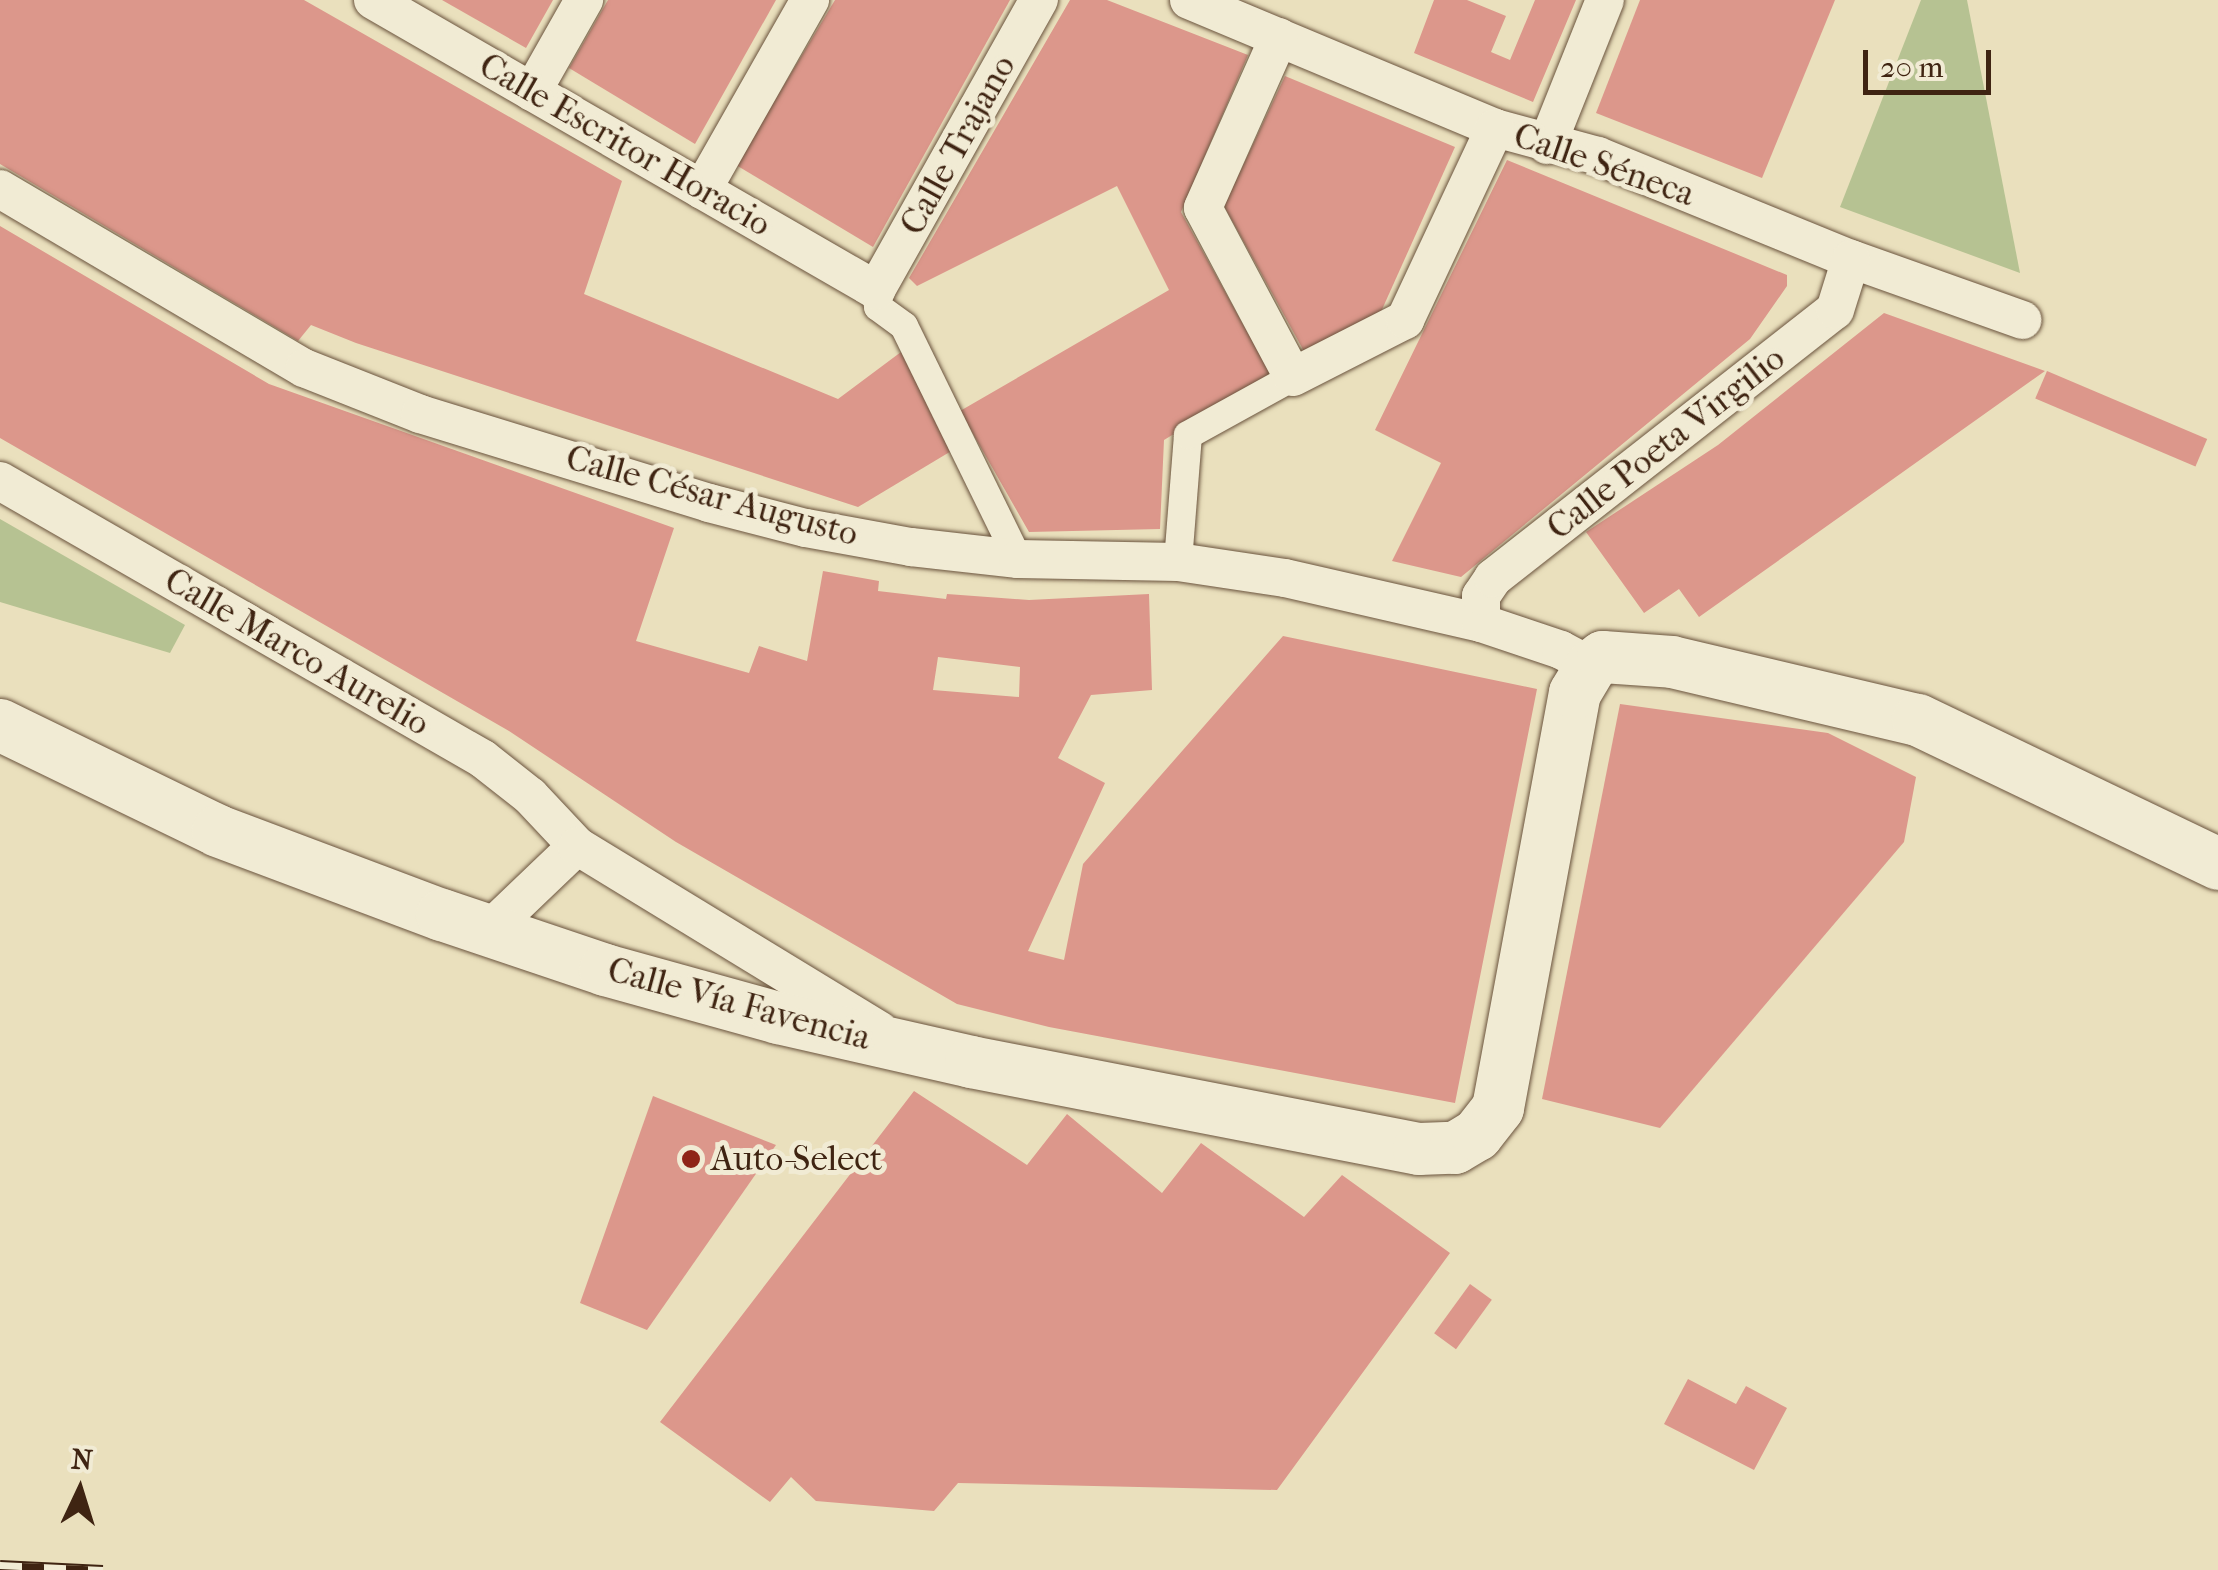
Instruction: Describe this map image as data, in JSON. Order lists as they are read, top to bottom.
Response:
{
  "streets": {
    "main road": ["Calle Vía Favencia"],
    "street": [
      "Calle Escritor Horacio",
      "Calle Trajano",
      "Calle Séneca",
      "Calle Poeta Virgilio",
      "Calle César Augusto",
      "Calle Marco Aurelio"
    ]
  },
  "crossings": [
    ["Calle Escritor Horacio", "Calle Trajano"],
    ["Calle Séneca", "Calle Poeta Virgilio"],
    ["Calle Poeta Virgilio", "Calle César Augusto"],
    ["Calle César Augusto", "Calle Vía Favencia"],
    ["Calle Marco Aurelio", "Calle Vía Favencia"]
  ],
  "places": ["Auto-Select"],
  "scale_bar": "20 m",
  "north": "top"
}
